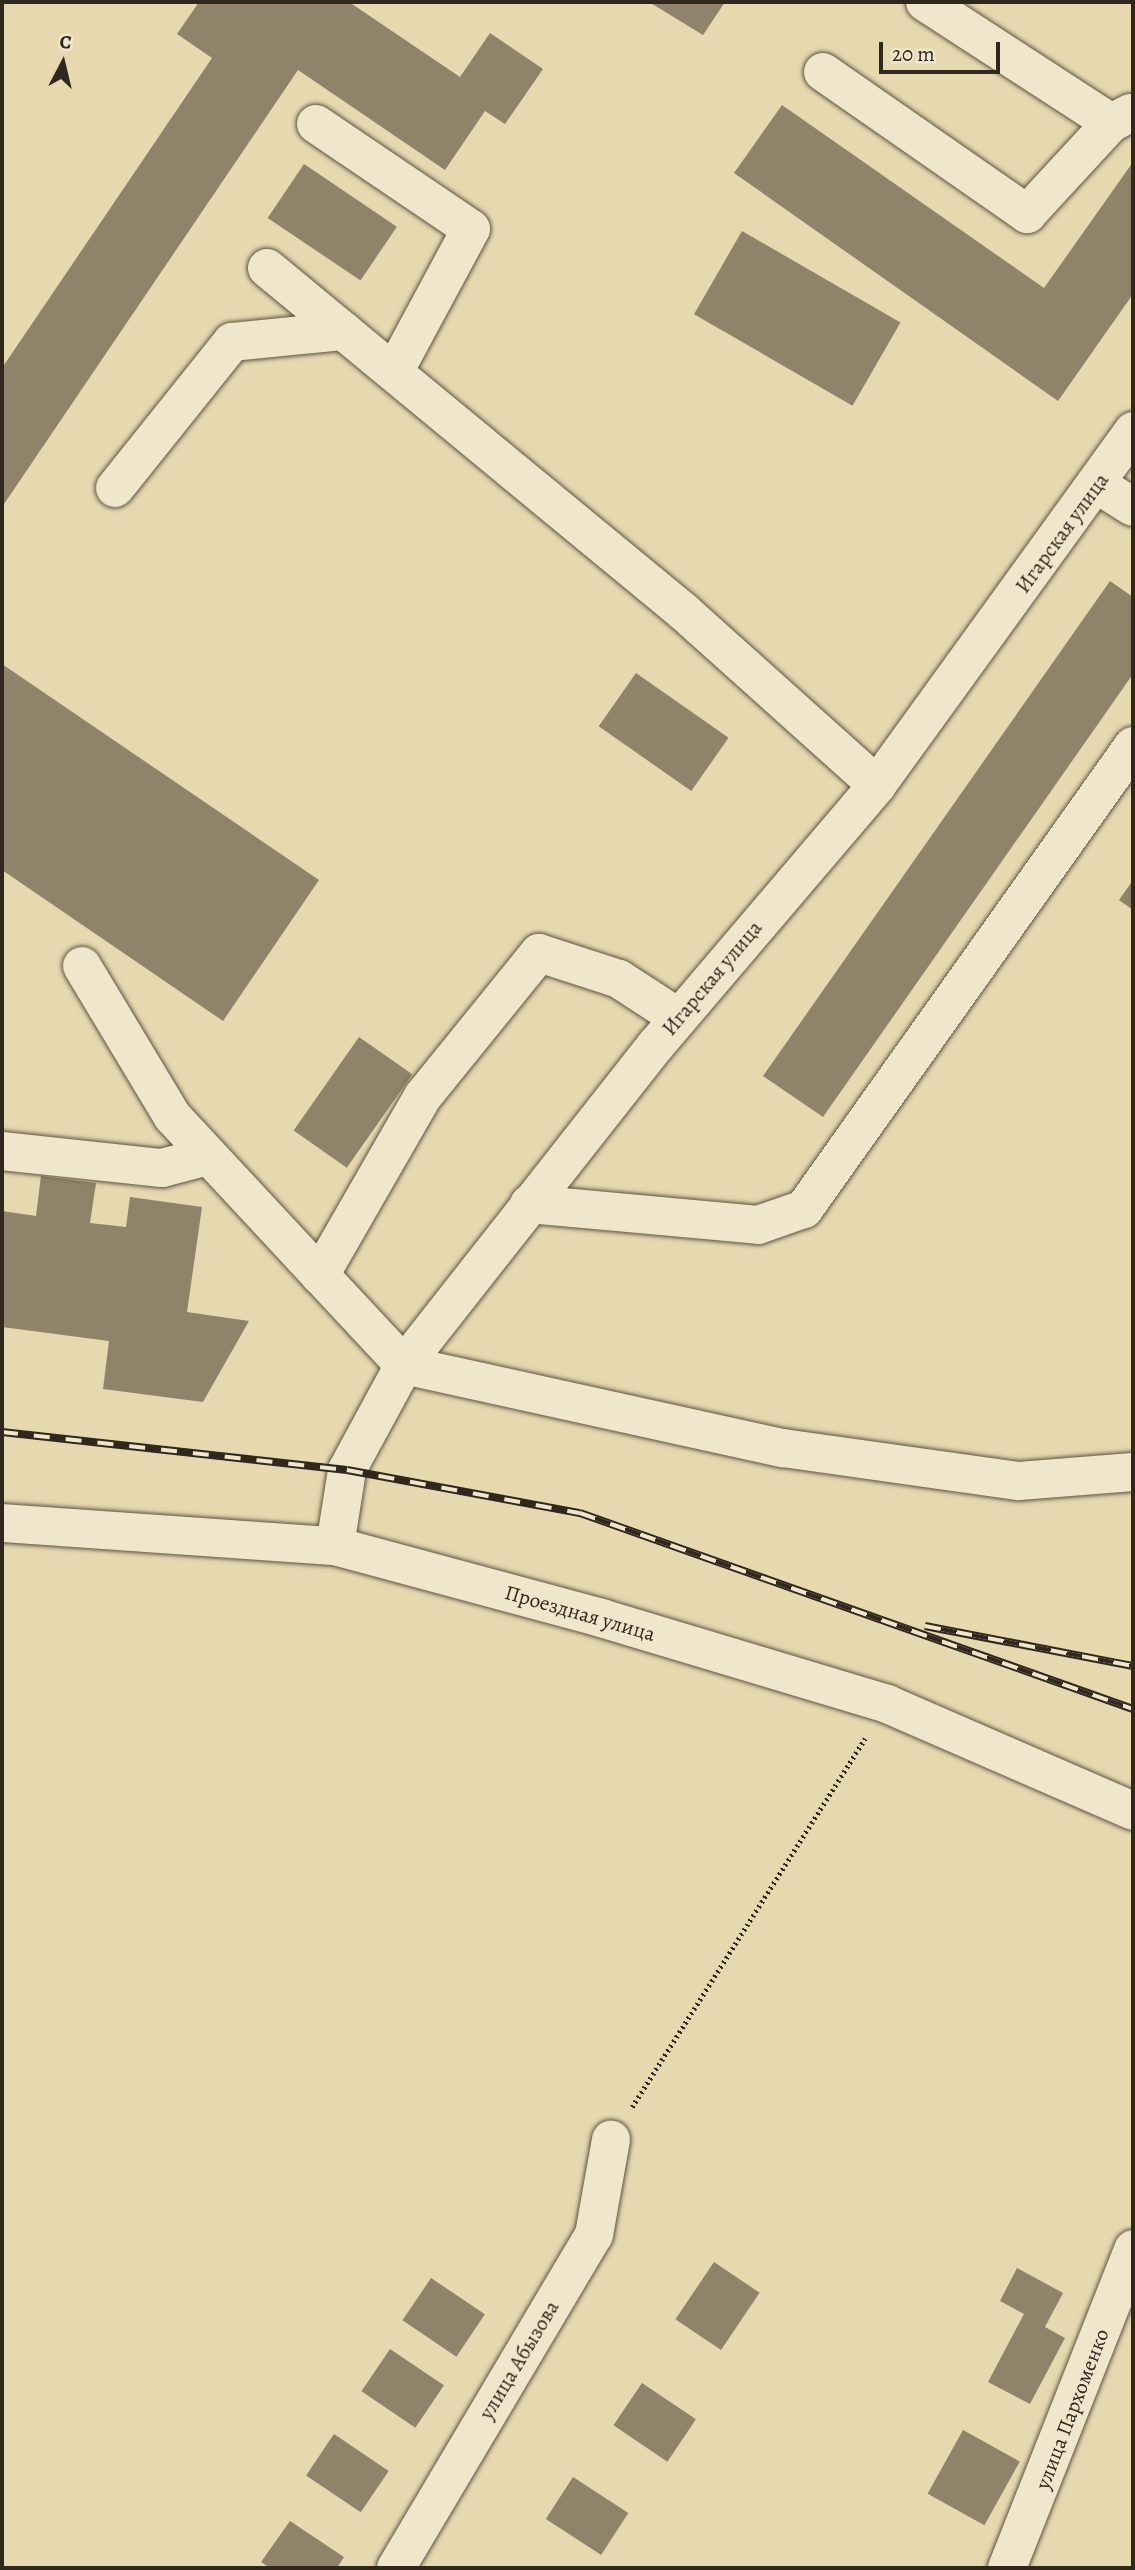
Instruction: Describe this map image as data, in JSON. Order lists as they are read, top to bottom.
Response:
{
  "streets": {
    "street": [
      "Игарская улица",
      "Проездная улица",
      "улица Абызова",
      "улица Пархоменко"
    ]
  },
  "crossings": [
    ["Игарская улица", "Проездная улица"]
  ],
  "scale_bar": "20 m",
  "north": "top"
}
